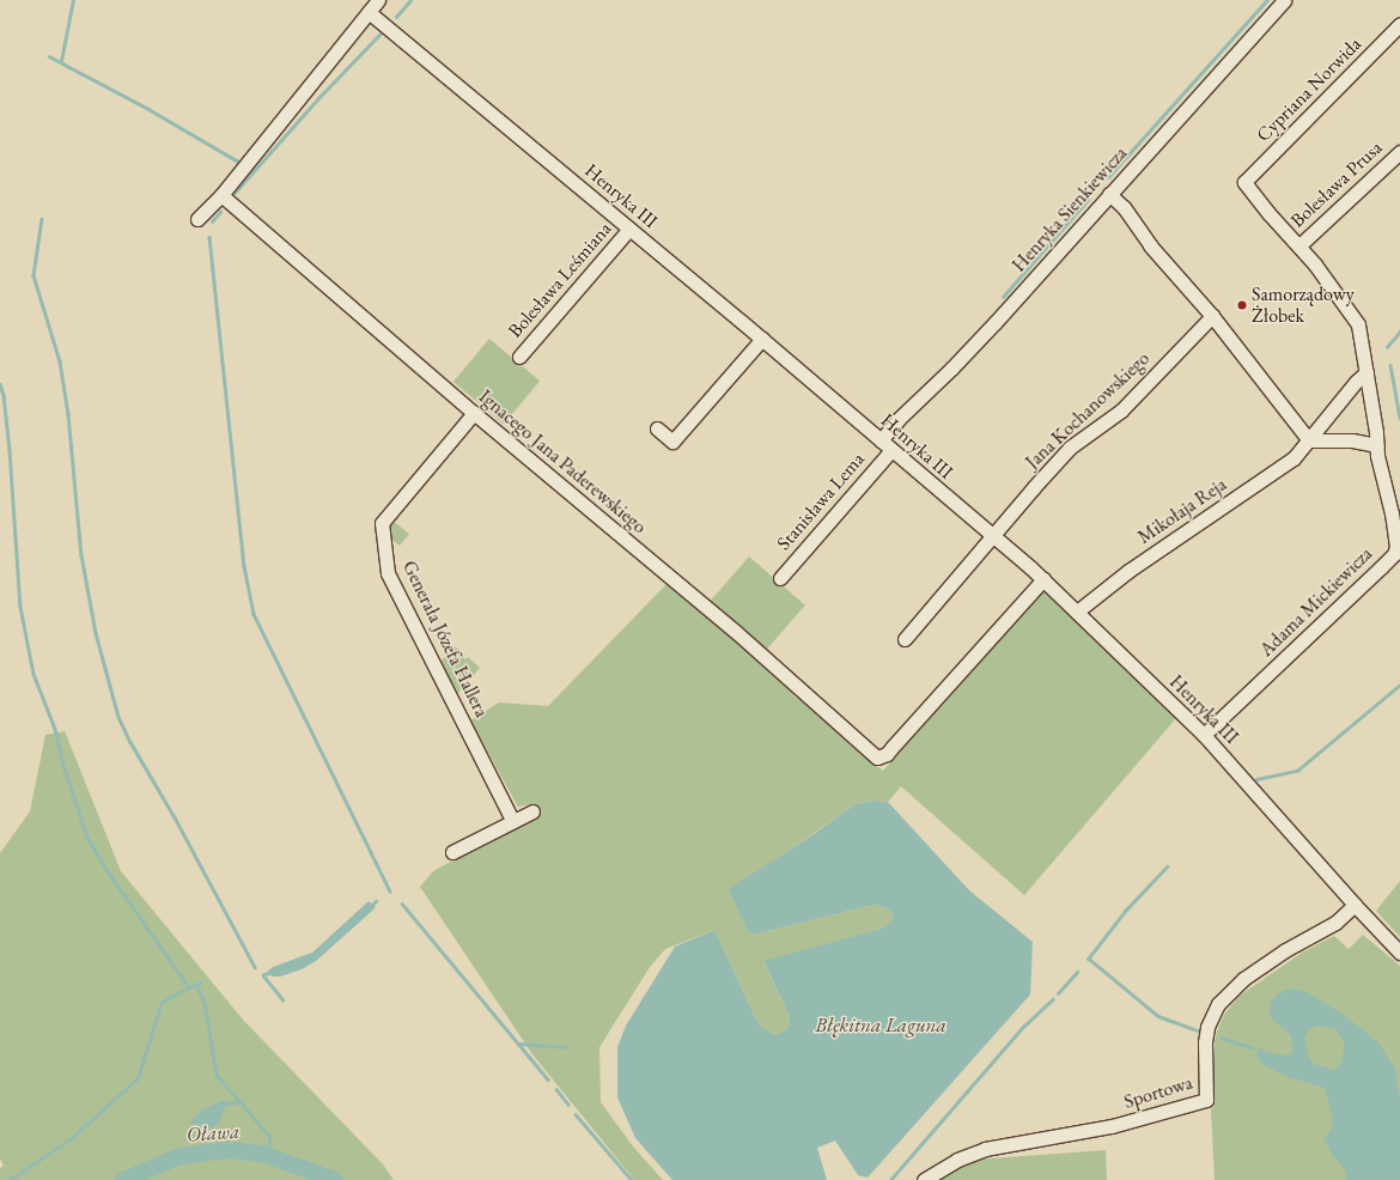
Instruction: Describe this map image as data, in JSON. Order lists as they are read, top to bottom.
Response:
{
  "streets": {
    "street": [
      "Cypriana Norwida",
      "Bolesława Prusa",
      "Henryka III",
      "Henryka Sienkiewicza",
      "Bolesława Leśmiana",
      "Jana Kochanowskiego",
      "Ignacego Jana Paderewskiego",
      "Stanisława Lema",
      "Mikołaja Reja",
      "Adama Mickiewicza",
      "Generała Józefa Hallera",
      "Sportowa"
    ]
  },
  "crossings": [
    ["Cypriana Norwida", "Adama Mickiewicza"],
    ["Bolesława Prusa", "Adama Mickiewicza"],
    ["Henryka III", "Henryka Sienkiewicza"],
    ["Henryka III", "Bolesława Leśmiana"],
    ["Henryka III", "Jana Kochanowskiego"],
    ["Henryka III", "Ignacego Jana Paderewskiego"],
    ["Henryka III", "Stanisława Lema"],
    ["Henryka III", "Mikołaja Reja"],
    ["Henryka III", "Adama Mickiewicza"],
    ["Henryka III", "Sportowa"],
    ["Ignacego Jana Paderewskiego", "Generała Józefa Hallera"],
    ["Mikołaja Reja", "Adama Mickiewicza"]
  ],
  "water": ["Błękitna Laguna", "Oława"],
  "places": ["Samorządowy Żłobek"]
}
